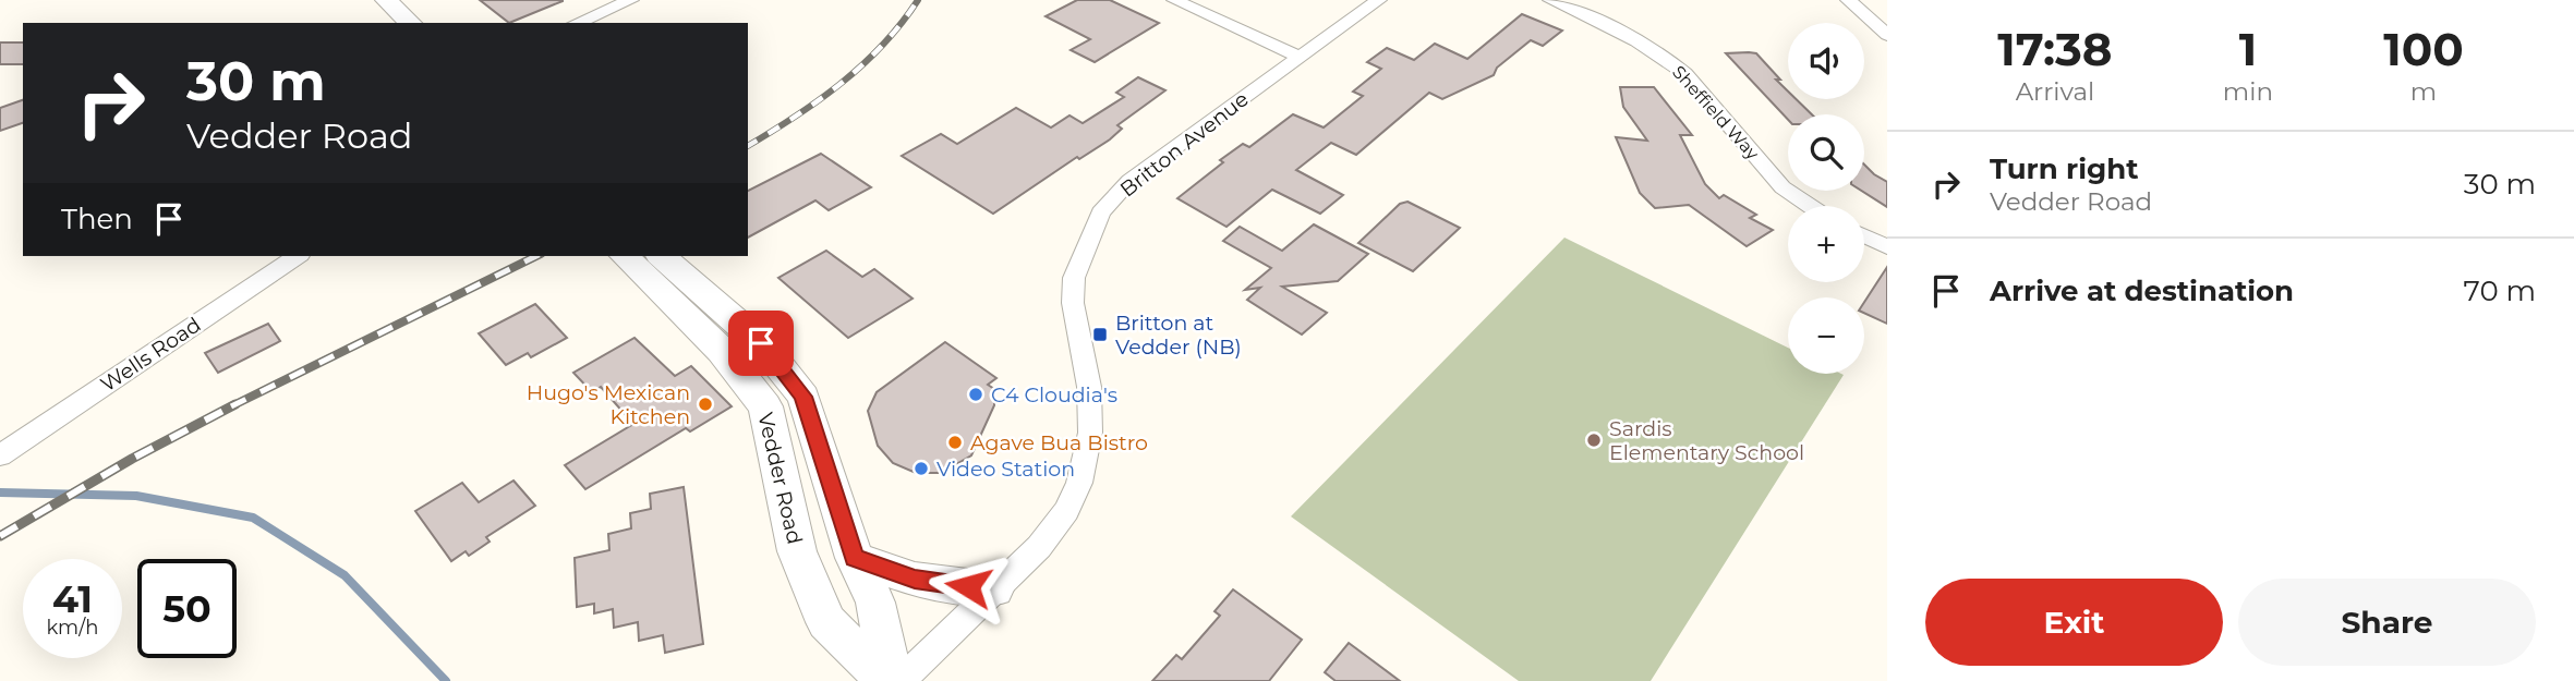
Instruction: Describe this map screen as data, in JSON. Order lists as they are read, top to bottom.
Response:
{
  "streets": {
    "main road": ["Vedder Road"],
    "street": ["Sheffield Way", "Britton Avenue", "Wells Road"]
  },
  "places": {
    "transit": ["Britton at Vedder (NB)"],
    "other": [
      "C4 Cloudia's",
      "Hugo's Mexican Kitchen",
      "Sardis Elementary School",
      "Agave Bua Bistro",
      "Video Station"
    ]
  },
  "page": {
    "eta": [
      "17:38",
      "Arrival",
      "1",
      "min",
      "100",
      "m"
    ],
    "map_buttons": ["+", "−"],
    "turn": ["30 m", "Vedder Road"],
    "list": [
      {
        "name": "Turn right",
        "note": "Vedder Road",
        "value": "30 m"
      },
      {
        "name": "Arrive at destination",
        "value": "70 m"
      }
    ],
    "then": "Then",
    "speed": "41 km/h",
    "limit": "50",
    "buttons": ["Exit", "Share"]
  }
}
